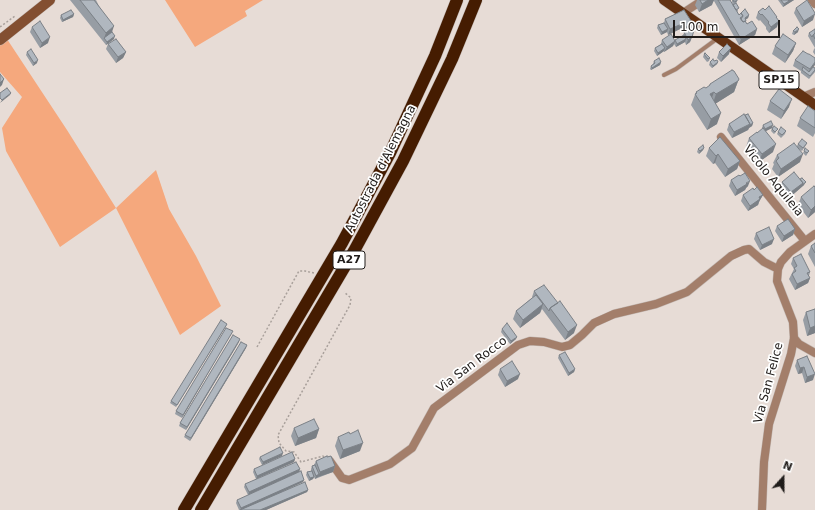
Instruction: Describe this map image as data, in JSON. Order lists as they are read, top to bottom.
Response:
{
  "streets": {
    "highway": ["Autostrada d'Alemagna", "A27"],
    "main road": ["SP15"],
    "street": ["Vicolo Aquileia", "Via San Rocco", "Via San Felice"]
  },
  "crossings": [
    ["Via San Rocco", "Via San Felice"]
  ],
  "scale_bar": "100 m",
  "north": "top"
}
